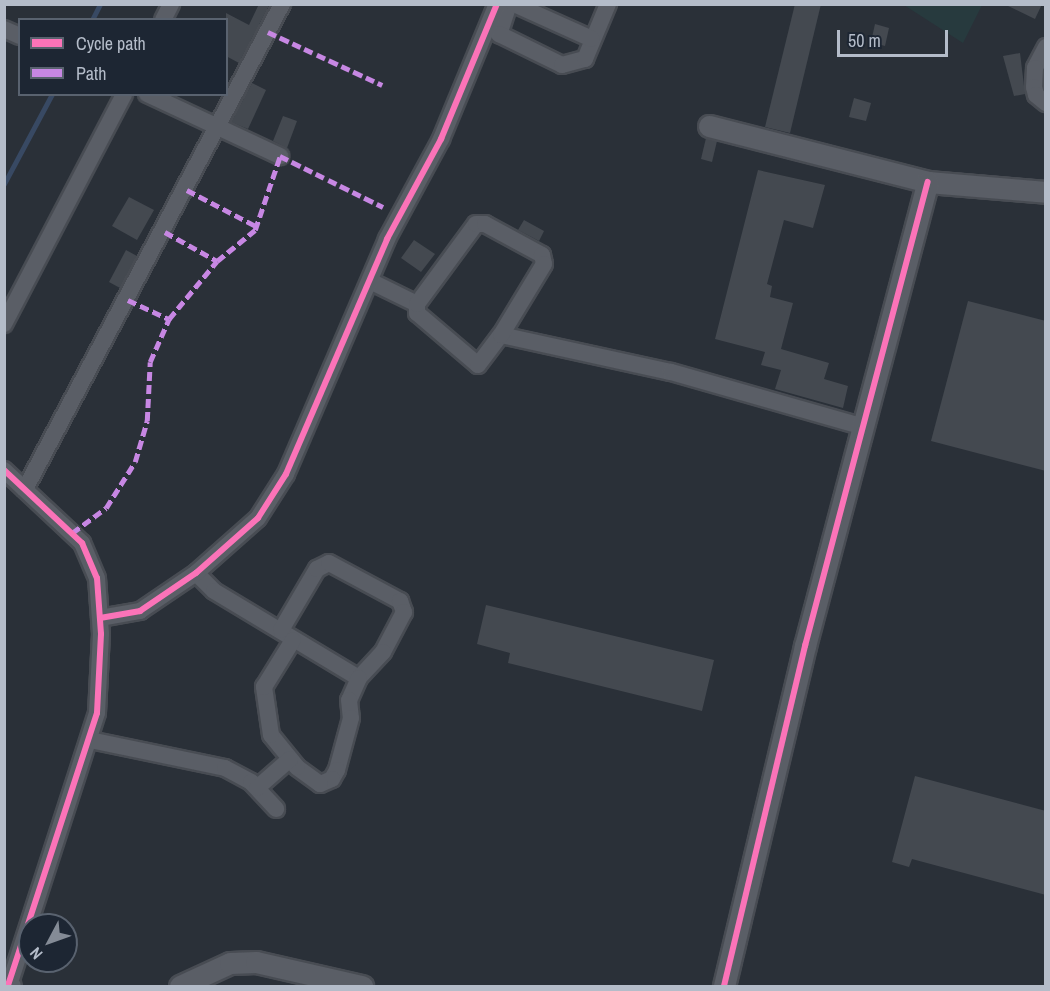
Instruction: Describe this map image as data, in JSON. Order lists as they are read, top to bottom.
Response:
{
  "legend": ["Cycle path", "Path"],
  "scale_bar": "50 m",
  "north": "bottom left"
}
